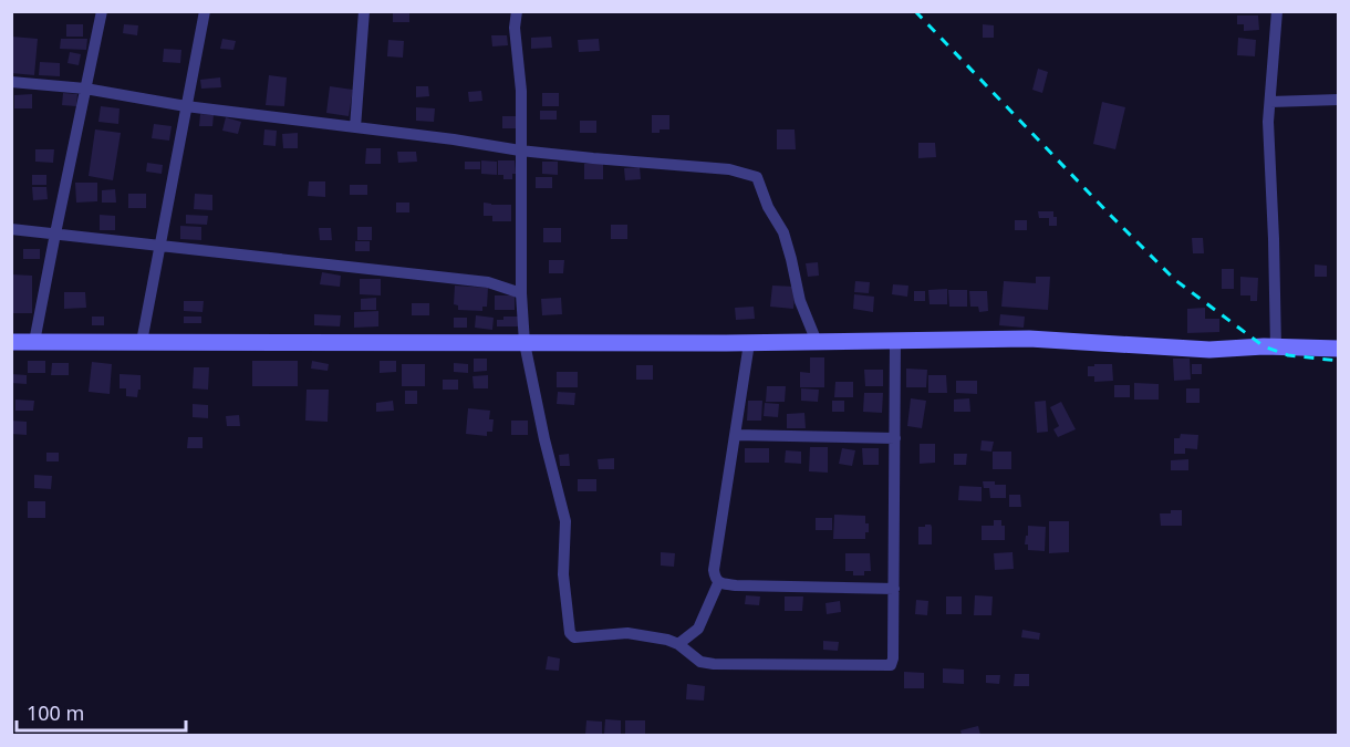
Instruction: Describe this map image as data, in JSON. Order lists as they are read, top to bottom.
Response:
{
  "scale_bar": "100 m"
}
